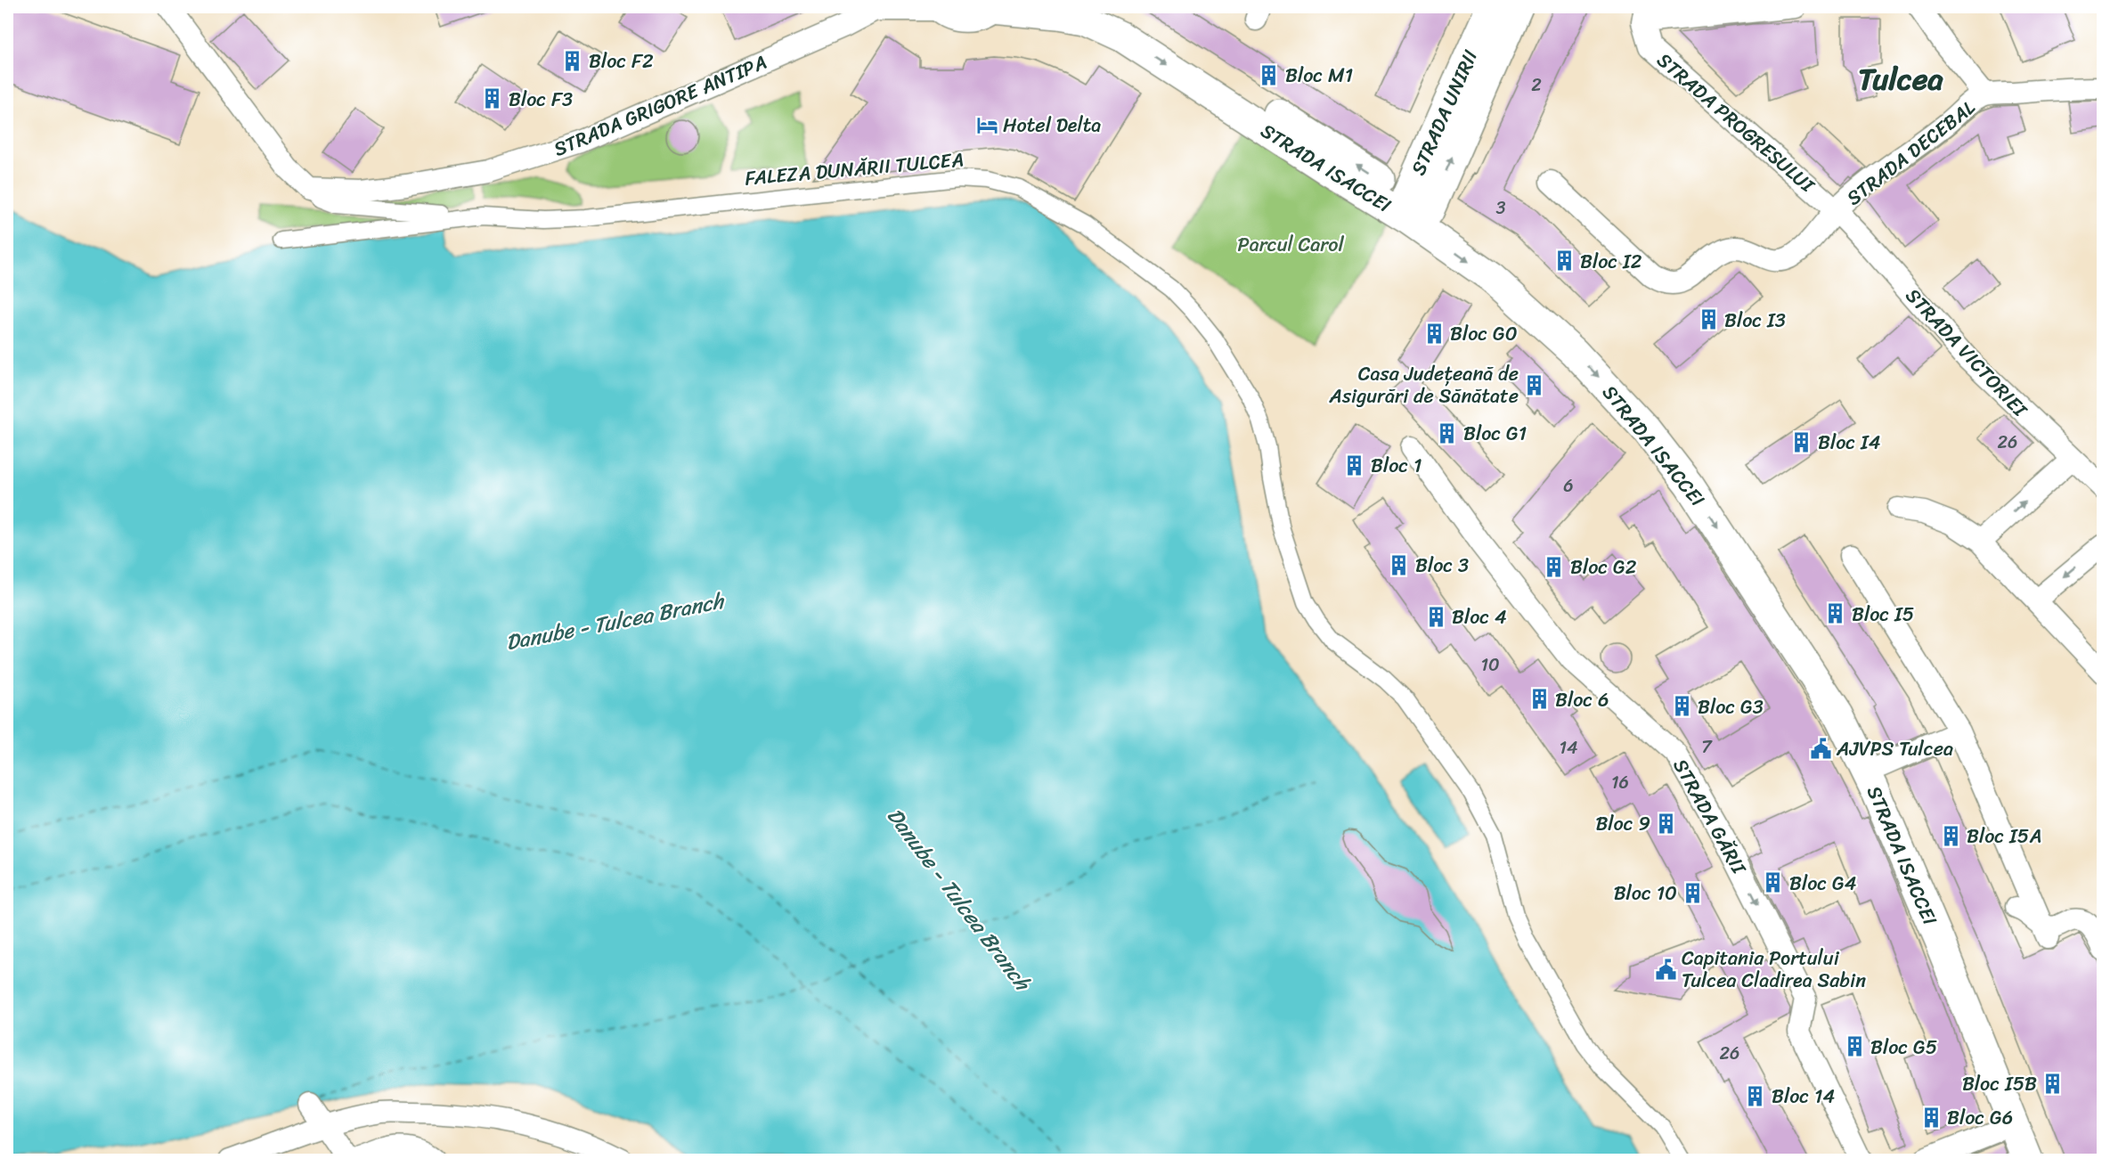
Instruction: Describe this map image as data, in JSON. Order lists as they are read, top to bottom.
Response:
{
  "streets": {
    "main road": ["STRADA UNIRII", "STRADA ISACCEI"],
    "street": [
      "STRADA GRIGORE ANTIPA",
      "STRADA PROGRESULUI",
      "STRADA DECEBAL",
      "FALEZA DUNĂRII TULCEA",
      "STRADA VICTORIEI",
      "STRADA GĂRII"
    ]
  },
  "crossings": [
    ["STRADA UNIRII", "STRADA ISACCEI"],
    ["STRADA PROGRESULUI", "STRADA DECEBAL"],
    ["STRADA PROGRESULUI", "STRADA VICTORIEI"],
    ["STRADA DECEBAL", "STRADA VICTORIEI"]
  ],
  "one_way": ["STRADA GĂRII"],
  "districts": ["Tulcea"],
  "water": ["Danube - Tulcea Branch"],
  "parks": ["Parcul Carol"],
  "places": {
    "building": [
      "Bloc F2",
      "Bloc M1",
      "Bloc F3",
      "Bloc I2",
      "Bloc I3",
      "Bloc G0",
      "Casa Județeană de Asigurări de Sănătate",
      "Bloc G1",
      "Bloc I4",
      "Bloc 1",
      "Bloc 3",
      "Bloc G2",
      "Bloc I5",
      "Bloc 4",
      "Bloc 6",
      "Bloc G3",
      "Bloc 9",
      "Bloc I5A",
      "Bloc G4",
      "Bloc 10",
      "Bloc G5",
      "Bloc I5B",
      "Bloc 14",
      "Bloc G6"
    ],
    "hotel": ["Hotel Delta"],
    "public building": ["AJVPS Tulcea", "Capitania Portului Tulcea Cladirea Sabin"]
  },
  "house_numbers": [
    "2",
    "3",
    "26",
    "6",
    "10",
    "7",
    "14",
    "16",
    "26"
  ]
}
